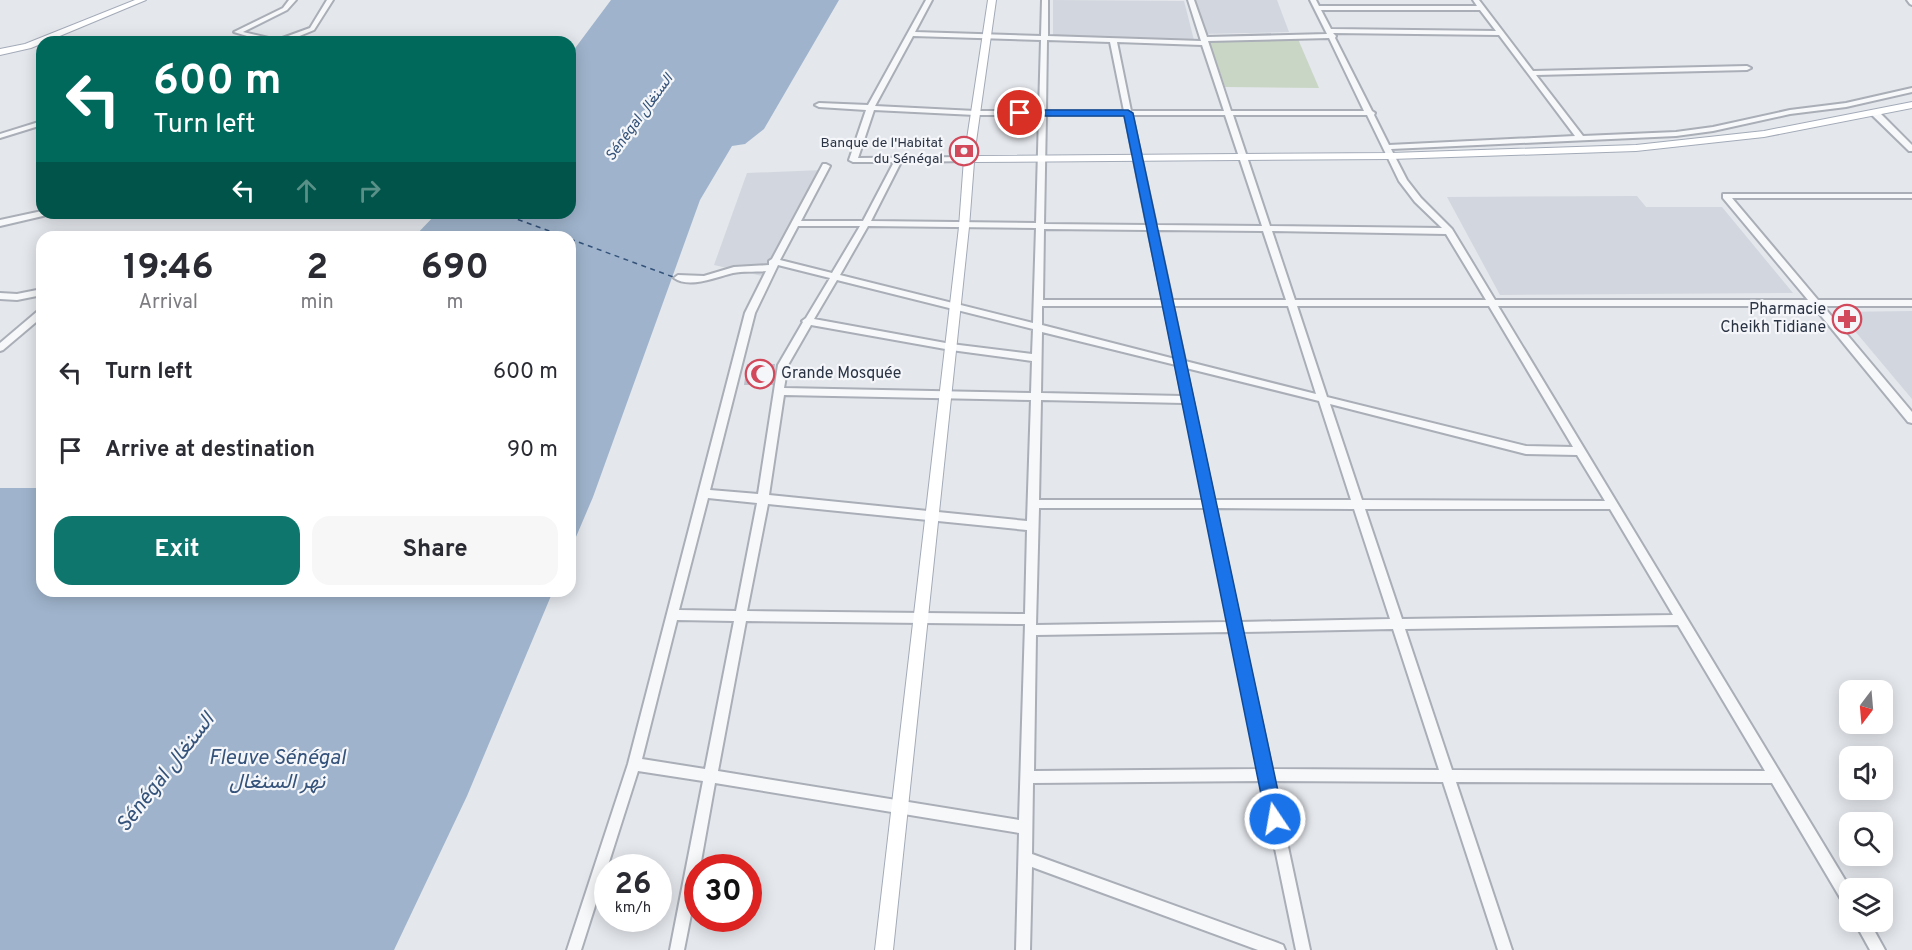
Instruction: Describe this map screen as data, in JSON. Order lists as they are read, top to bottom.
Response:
{
  "water": ["Sénégal السنغال", "Fleuve Sénégal نهر السنغال"],
  "places": {
    "bank": ["Banque de l'Habitat du Sénégal"],
    "pharmacy": ["Pharmacie Cheikh Tidiane"],
    "mosque": ["Grande Mosquée"]
  },
  "north": "bottom",
  "page": {
    "turn": ["600 m", "Turn left"],
    "eta": [
      "19:46",
      "Arrival",
      "2",
      "min",
      "690",
      "m"
    ],
    "list": [
      {
        "name": "Turn left",
        "value": "600 m"
      },
      {
        "name": "Arrive at destination",
        "value": "90 m"
      }
    ],
    "buttons": ["Exit", "Share"],
    "speed": "26 km/h",
    "limit": "30"
  }
}
